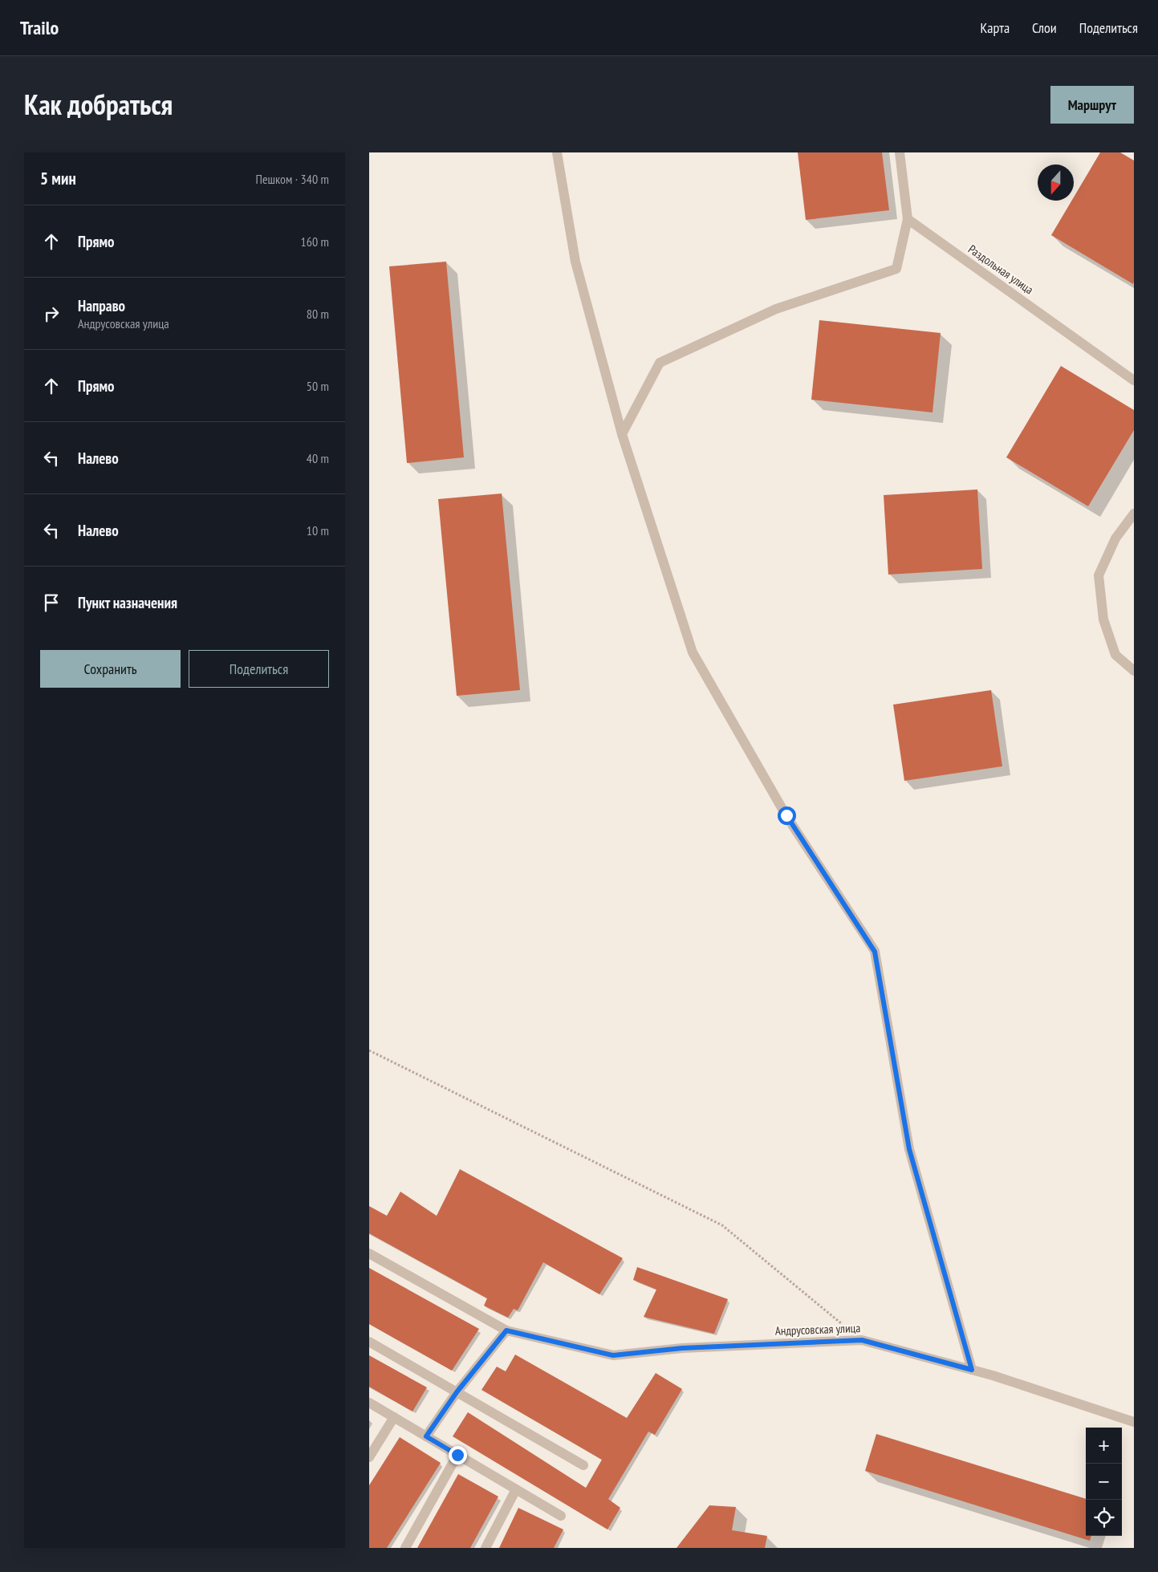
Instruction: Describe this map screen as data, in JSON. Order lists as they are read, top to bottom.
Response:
{
  "streets": {
    "street": ["Раздольная улица", "Андрусовская улица"]
  },
  "north": "bottom",
  "page": {
    "header": "Trailo",
    "nav": ["Карта", "Слои", "Поделиться"],
    "title": "Как добраться",
    "buttons": [
      "Маршрут",
      ["Сохранить", "Поделиться"]
    ],
    "heading": ["5 мин", "Пешком · 340 m"],
    "list": [
      ["Прямо", "160 m"],
      ["Направо", "Андрусовская улица", "80 m"],
      ["Прямо", "50 m"],
      ["Налево", "40 m"],
      ["Налево", "10 m"],
      "Пункт назначения"
    ],
    "map_buttons": ["+", "−"]
  }
}
